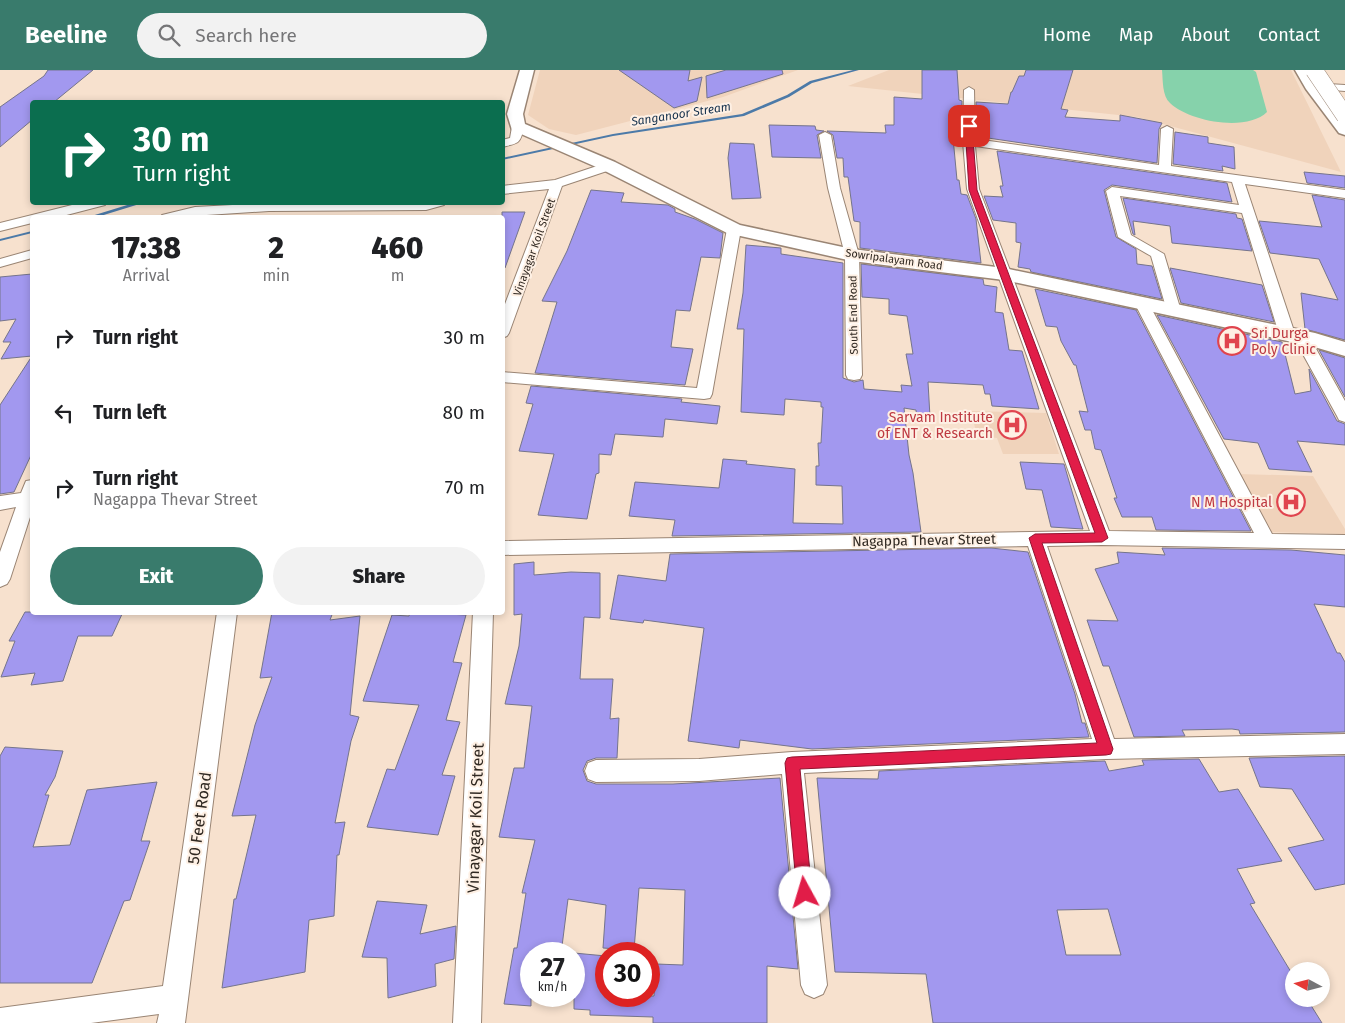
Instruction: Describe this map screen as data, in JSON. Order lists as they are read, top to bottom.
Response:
{
  "streets": {
    "street": [
      "Vinayagar Koil Street",
      "Sowripalayam Road",
      "South End Road",
      "Nagappa Thevar Street",
      "50 Feet Road"
    ]
  },
  "crossings": [
    ["Vinayagar Koil Street", "Sowripalayam Road"],
    ["Sowripalayam Road", "South End Road"]
  ],
  "water": ["Sanganoor Stream"],
  "places": {
    "hospital": ["Sri Durga Poly Clinic", "Sarvam Institute of ENT & Research", "N M Hospital"]
  },
  "north": "left",
  "page": {
    "header": "Beeline",
    "search": "Search here",
    "nav": [
      "Home",
      "Map",
      "About",
      "Contact"
    ],
    "turn": ["30 m", "Turn right"],
    "eta": [
      "17:38",
      "Arrival",
      "2",
      "min",
      "460",
      "m"
    ],
    "list": [
      {
        "name": "Turn right",
        "value": "30 m"
      },
      {
        "name": "Turn left",
        "value": "80 m"
      },
      {
        "name": "Turn right",
        "note": "Nagappa Thevar Street",
        "value": "70 m"
      }
    ],
    "buttons": ["Exit", "Share"],
    "speed": "27 km/h",
    "limit": "30"
  }
}
